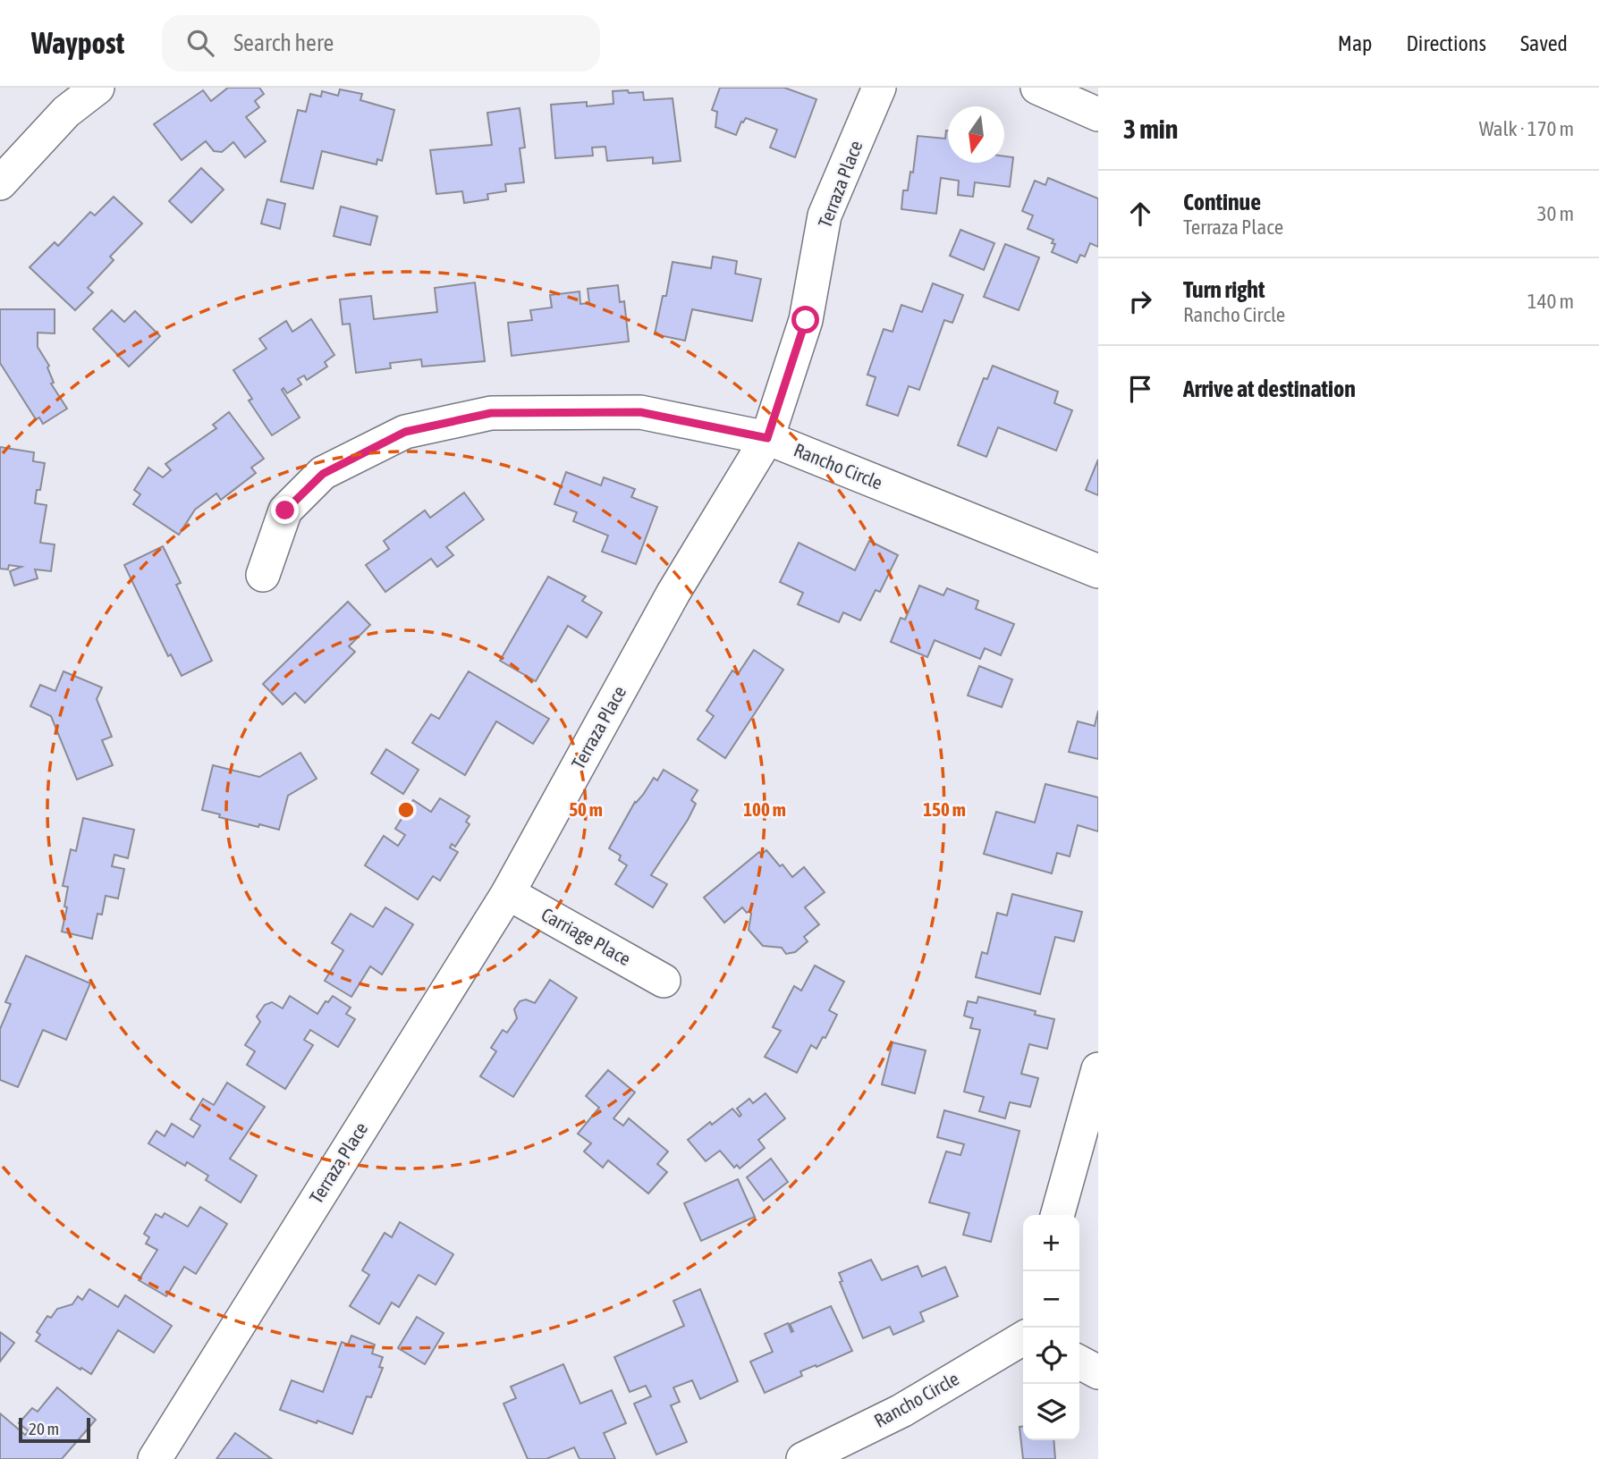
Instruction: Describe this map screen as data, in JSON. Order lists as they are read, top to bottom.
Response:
{
  "streets": {
    "street": ["Terraza Place", "Rancho Circle", "Carriage Place"]
  },
  "crossings": [
    ["Terraza Place", "Rancho Circle"],
    ["Terraza Place", "Carriage Place"]
  ],
  "scale_bar": "20 m",
  "north": "bottom",
  "page": {
    "header": "Waypost",
    "search": "Search here",
    "nav": ["Map", "Directions", "Saved"],
    "heading": ["3 min", "Walk · 170 m"],
    "list": [
      ["Continue", "Terraza Place", "30 m"],
      ["Turn right", "Rancho Circle", "140 m"],
      "Arrive at destination"
    ],
    "map_buttons": ["+", "−"],
    "scale": "20 m"
  },
  "rings": ["50 m", "100 m", "150 m"]
}
